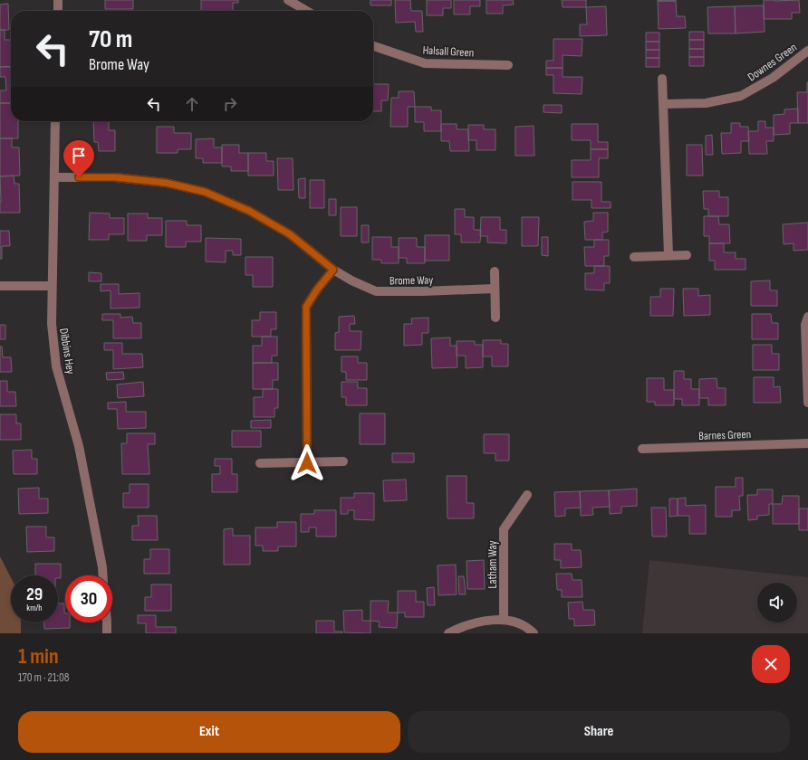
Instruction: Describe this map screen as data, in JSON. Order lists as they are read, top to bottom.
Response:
{
  "streets": {
    "street": [
      "Halsall Green",
      "Downes Green",
      "Brome Way",
      "Dibbins Hey",
      "Barnes Green",
      "Latham Way"
    ]
  },
  "crossings": [
    ["Brome Way", "Dibbins Hey"]
  ],
  "page": {
    "turn": ["70 m", "Brome Way"],
    "speed": "29 km/h",
    "limit": "30",
    "heading": ["1 min", "170 m · 21:08"],
    "buttons": ["Exit", "Share"]
  }
}
